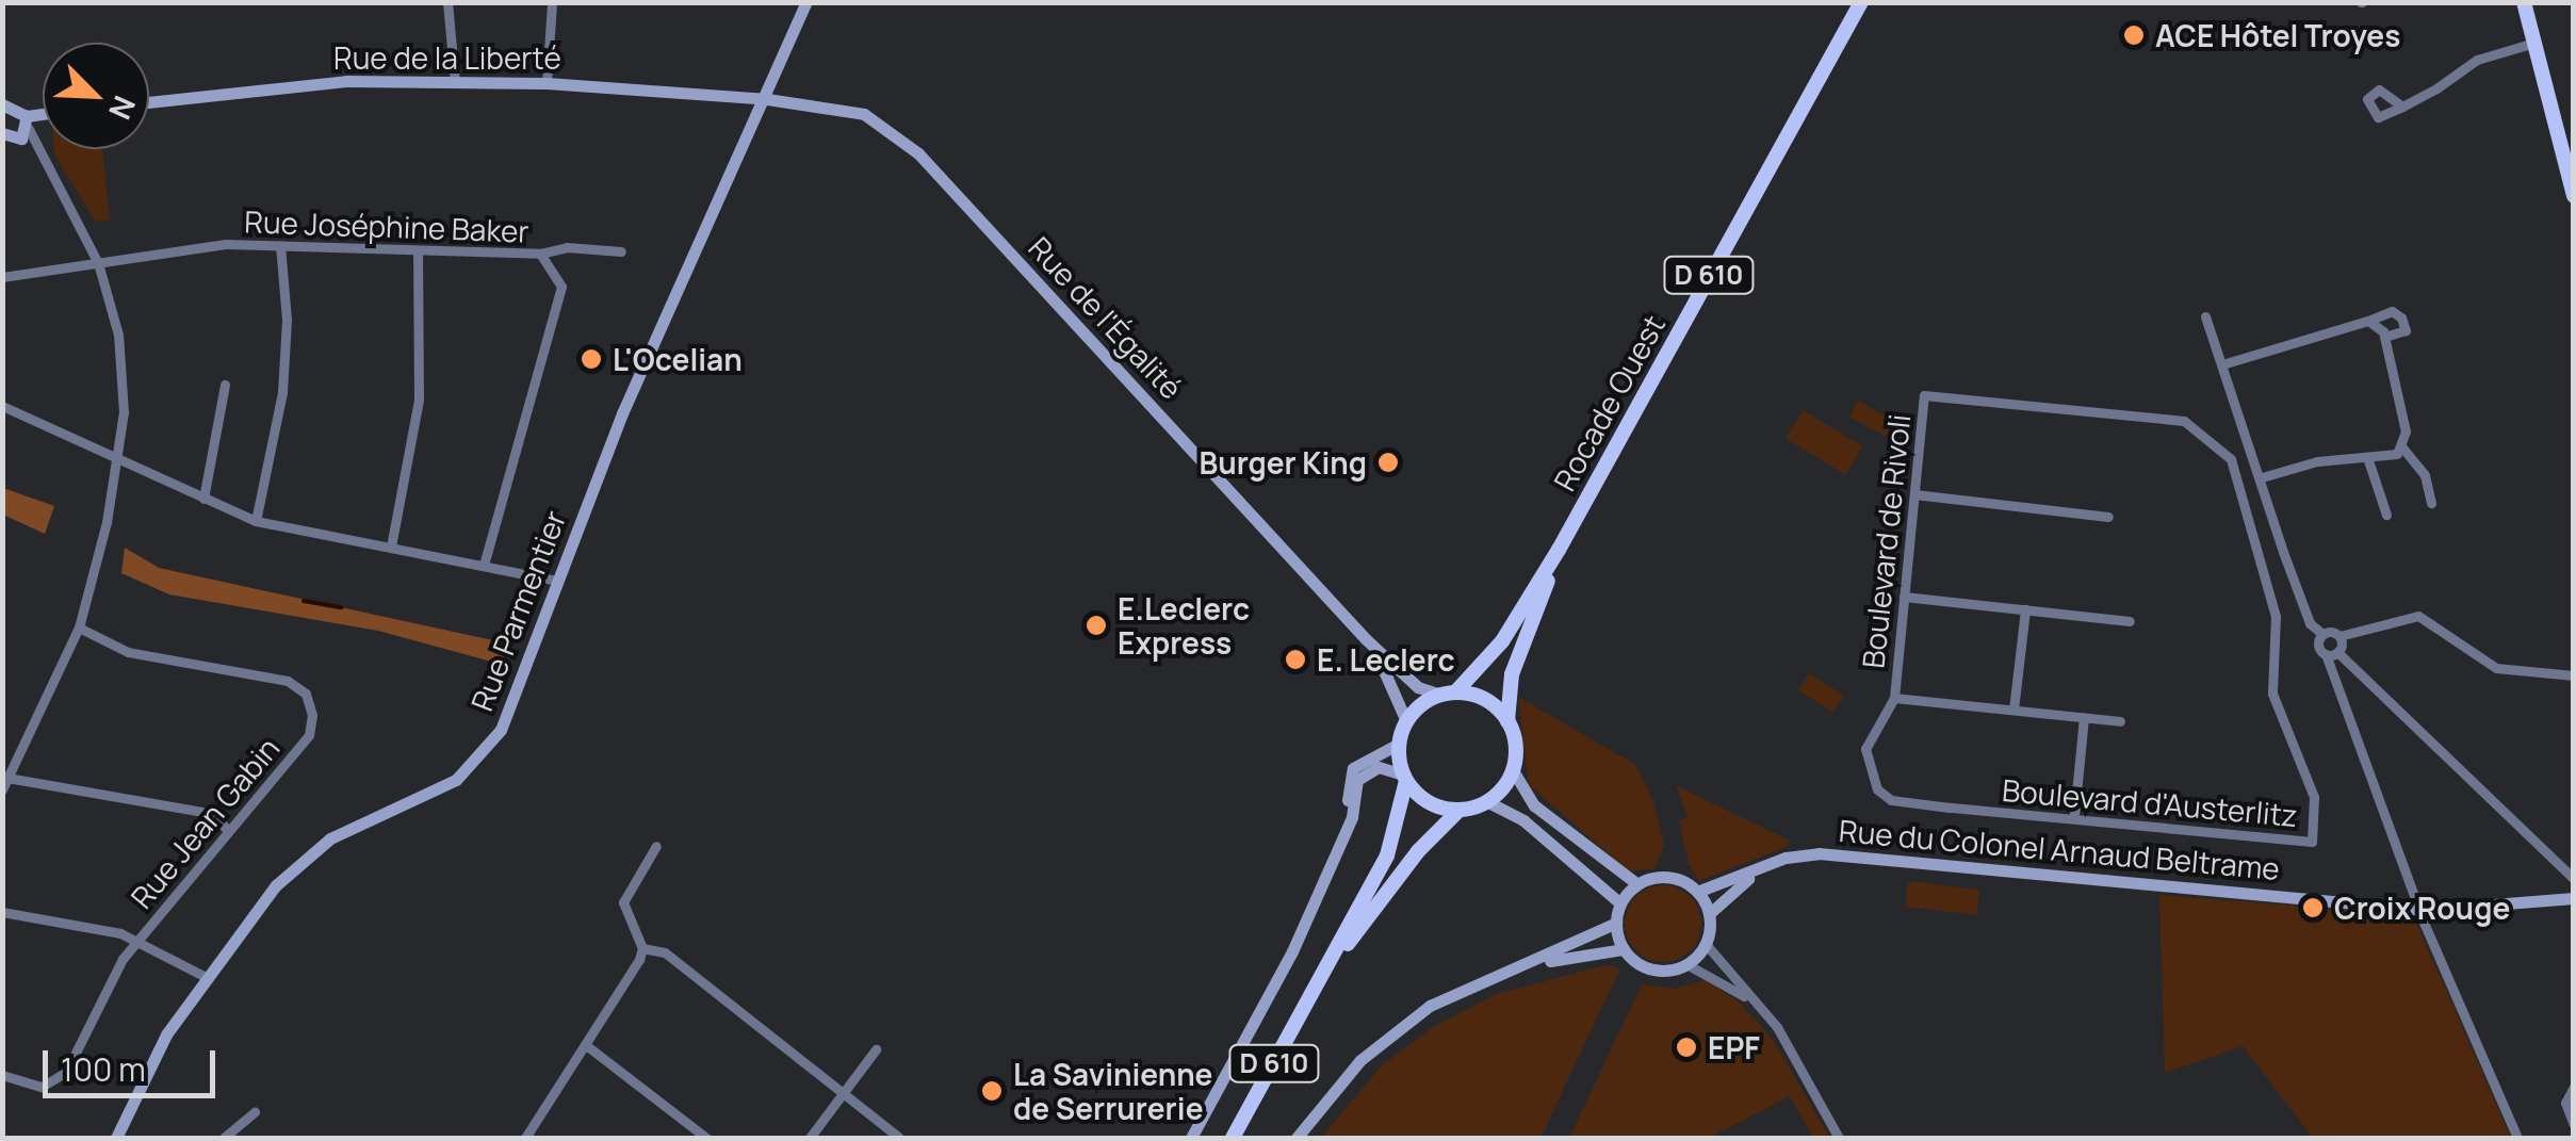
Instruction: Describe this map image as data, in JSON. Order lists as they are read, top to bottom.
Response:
{
  "streets": {
    "main road": ["D 610", "Rocade Ouest"],
    "street": [
      "Rue de la Liberté",
      "Rue Joséphine Baker",
      "Rue de l'Égalité",
      "Boulevard de Rivoli",
      "Rue Parmentier",
      "Boulevard d'Austerlitz",
      "Rue Jean Gabin",
      "Rue du Colonel Arnaud Beltrame"
    ]
  },
  "crossings": [
    ["Rue de la Liberté", "Rue de l'Égalité"],
    ["Rue de la Liberté", "Rue Parmentier"],
    ["D 610", "Rocade Ouest"],
    ["Rue de l'Égalité", "Rue Parmentier"],
    ["Boulevard de Rivoli", "Boulevard d'Austerlitz"]
  ],
  "places": [
    "ACE Hôtel Troyes",
    "L'Ocelian",
    "Burger King",
    "E.Leclerc Express",
    "E. Leclerc",
    "Croix Rouge",
    "EPF",
    "La Savinienne de Serrurerie"
  ],
  "scale_bar": "100 m",
  "north": "bottom right"
}
